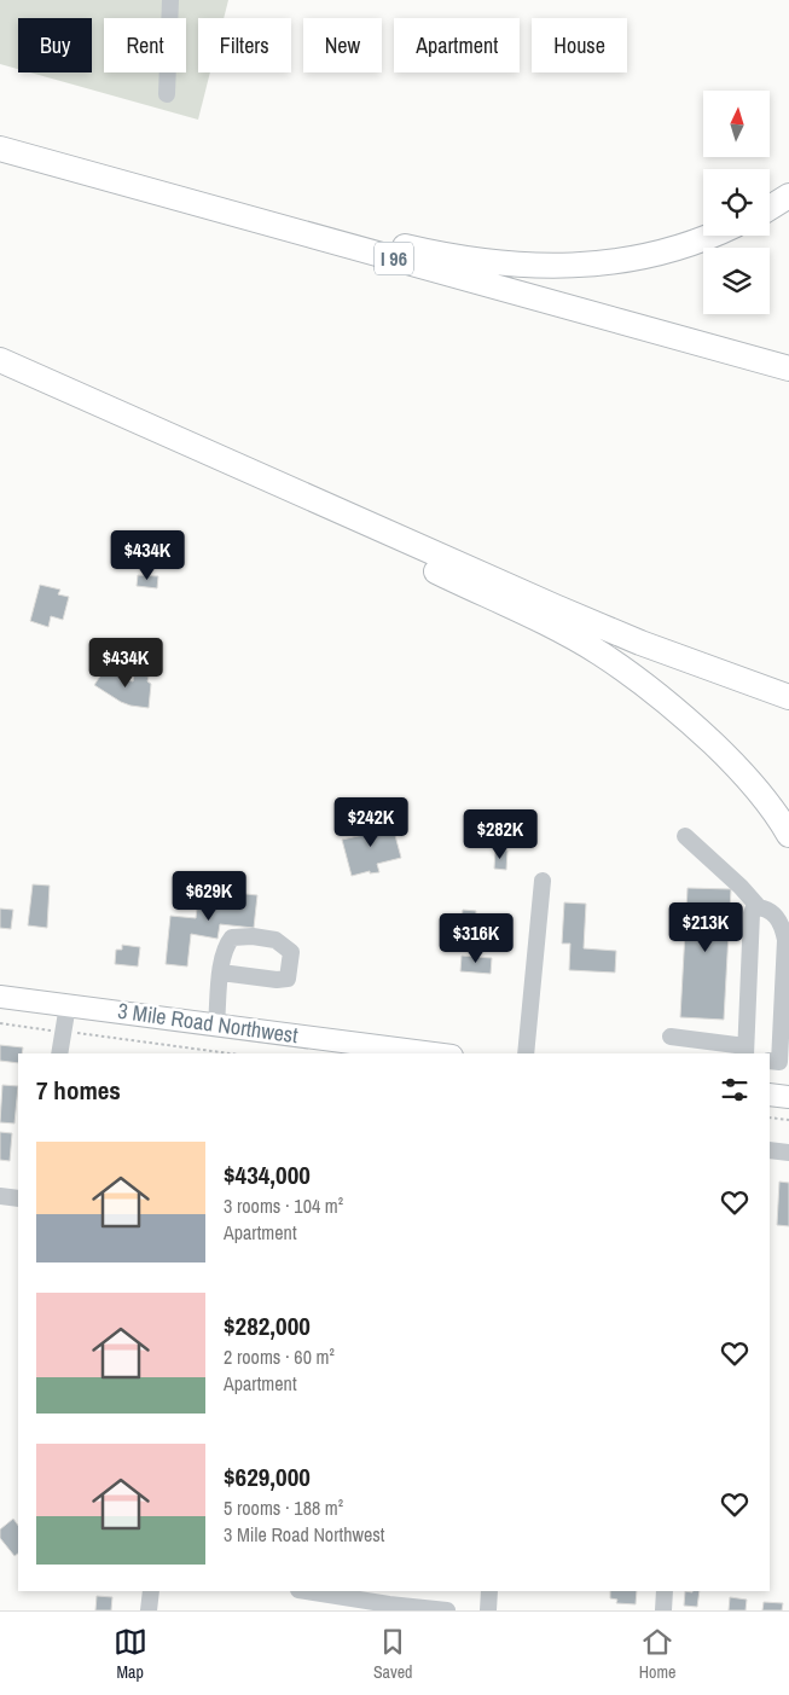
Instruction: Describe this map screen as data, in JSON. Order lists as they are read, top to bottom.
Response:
{
  "streets": {
    "highway": ["I 96"],
    "main road": ["3 Mile Road Northwest"]
  },
  "north": "top",
  "page": {
    "chip": [
      "Buy",
      "Rent",
      "Filters",
      "New",
      "Apartment",
      "House"
    ],
    "price": [
      "$434K",
      "$434K",
      "$242K",
      "$282K",
      "$629K",
      "$213K",
      "$316K"
    ],
    "heading": "7 homes",
    "list": [
      {
        "name": "$434,000",
        "note": "3 rooms · 104 m² · Apartment"
      },
      {
        "name": "$282,000",
        "note": "2 rooms · 60 m² · Apartment"
      },
      {
        "name": "$629,000",
        "note": "5 rooms · 188 m² · 3 Mile Road Northwest"
      }
    ],
    "tabs": ["Map", "Saved", "Home"]
  }
}
